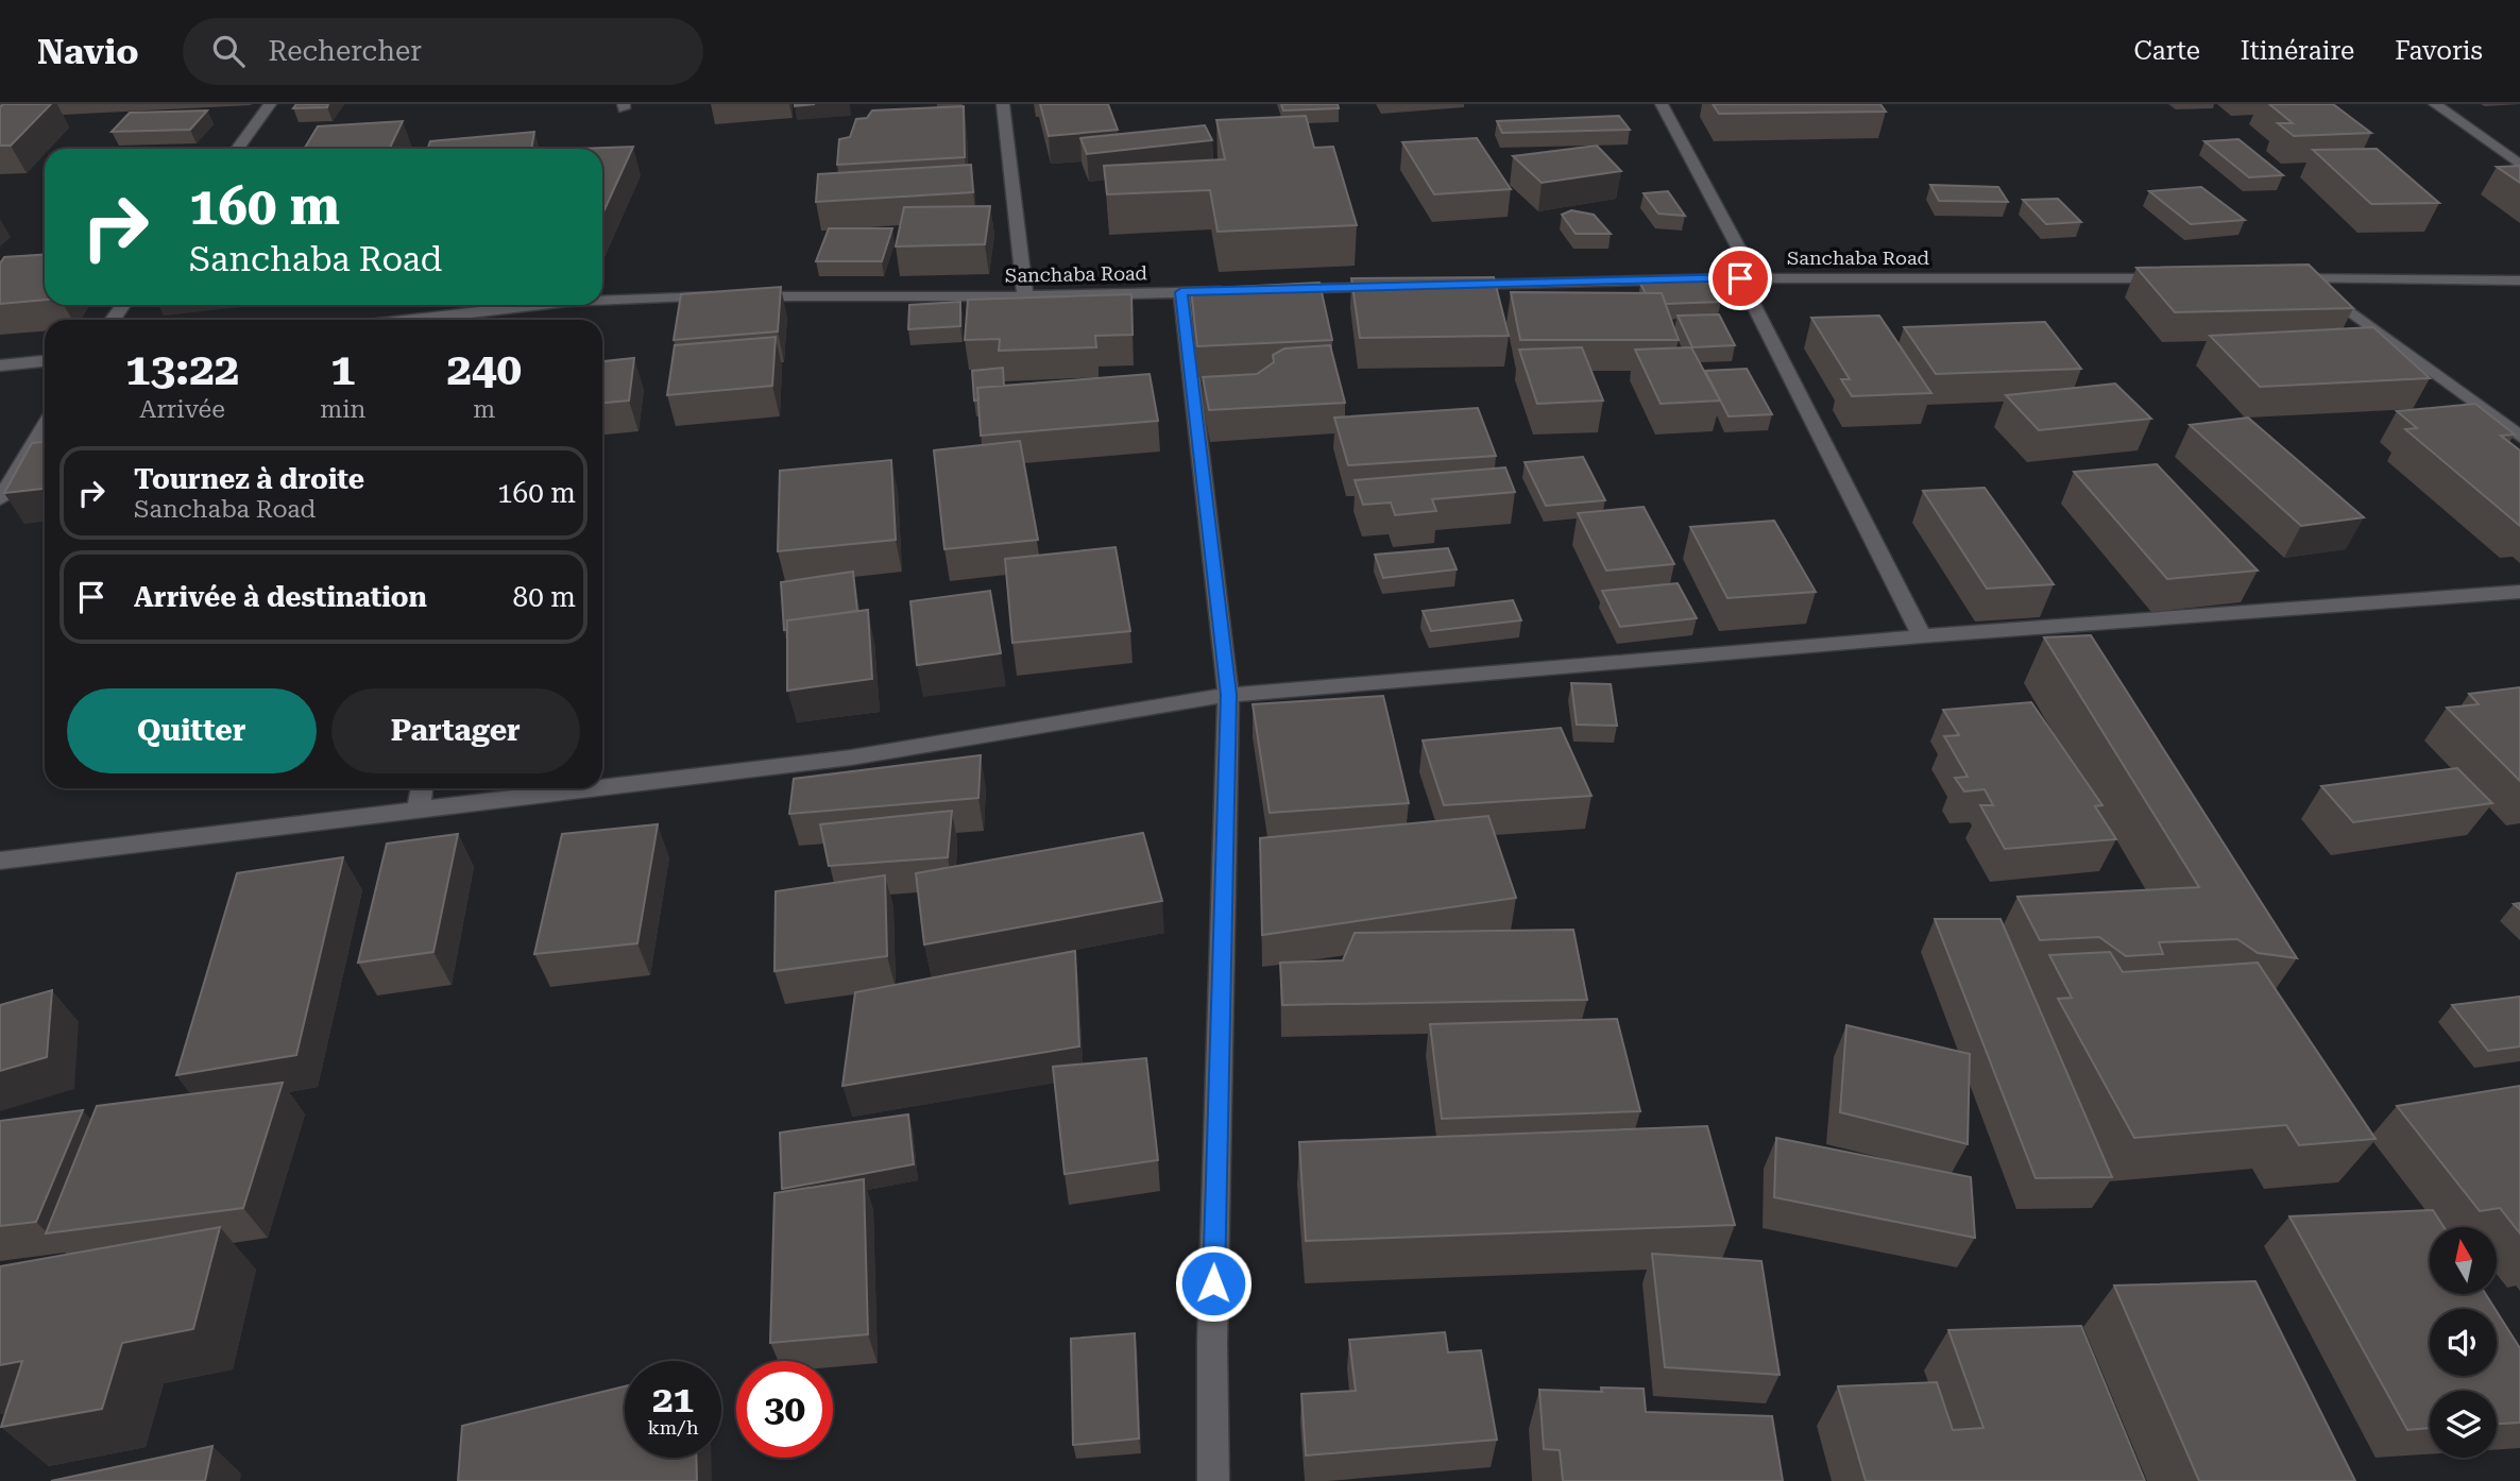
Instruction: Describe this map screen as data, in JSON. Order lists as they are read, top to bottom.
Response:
{
  "streets": {
    "street": ["Sanchaba Road"]
  },
  "north": "top",
  "page": {
    "header": "Navio",
    "search": "Rechercher",
    "nav": ["Carte", "Itinéraire", "Favoris"],
    "turn": ["160 m", "Sanchaba Road"],
    "eta": [
      "13:22",
      "Arrivée",
      "1",
      "min",
      "240",
      "m"
    ],
    "list": [
      {
        "name": "Tournez à droite",
        "note": "Sanchaba Road",
        "value": "160 m"
      },
      {
        "name": "Arrivée à destination",
        "value": "80 m"
      }
    ],
    "buttons": ["Quitter", "Partager"],
    "speed": "21 km/h",
    "limit": "30"
  }
}
